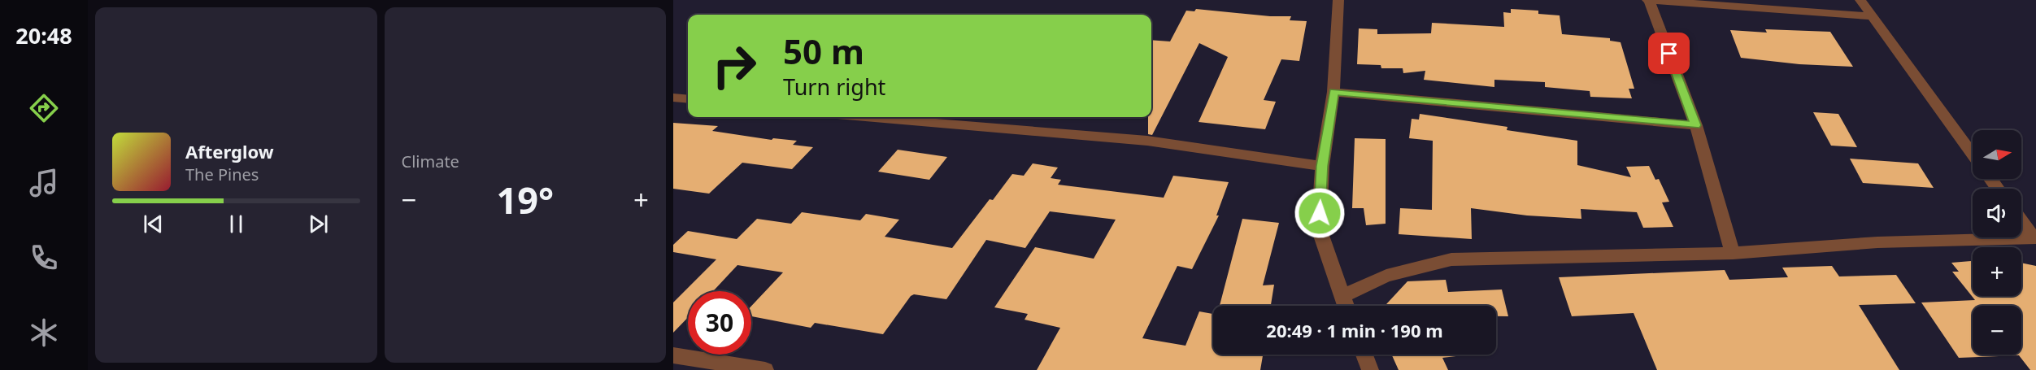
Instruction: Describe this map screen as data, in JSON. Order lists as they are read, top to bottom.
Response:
{
  "north": "right",
  "page": {
    "tabs": "20:48",
    "tile": "Climate",
    "turn": ["50 m", "Turn right"],
    "map_buttons": ["+", "−"],
    "song": ["Afterglow", "The Pines"],
    "heat": ["−", "19°", "+"],
    "limit": "30",
    "trip": "20:49 · 1 min · 190 m"
  }
}
